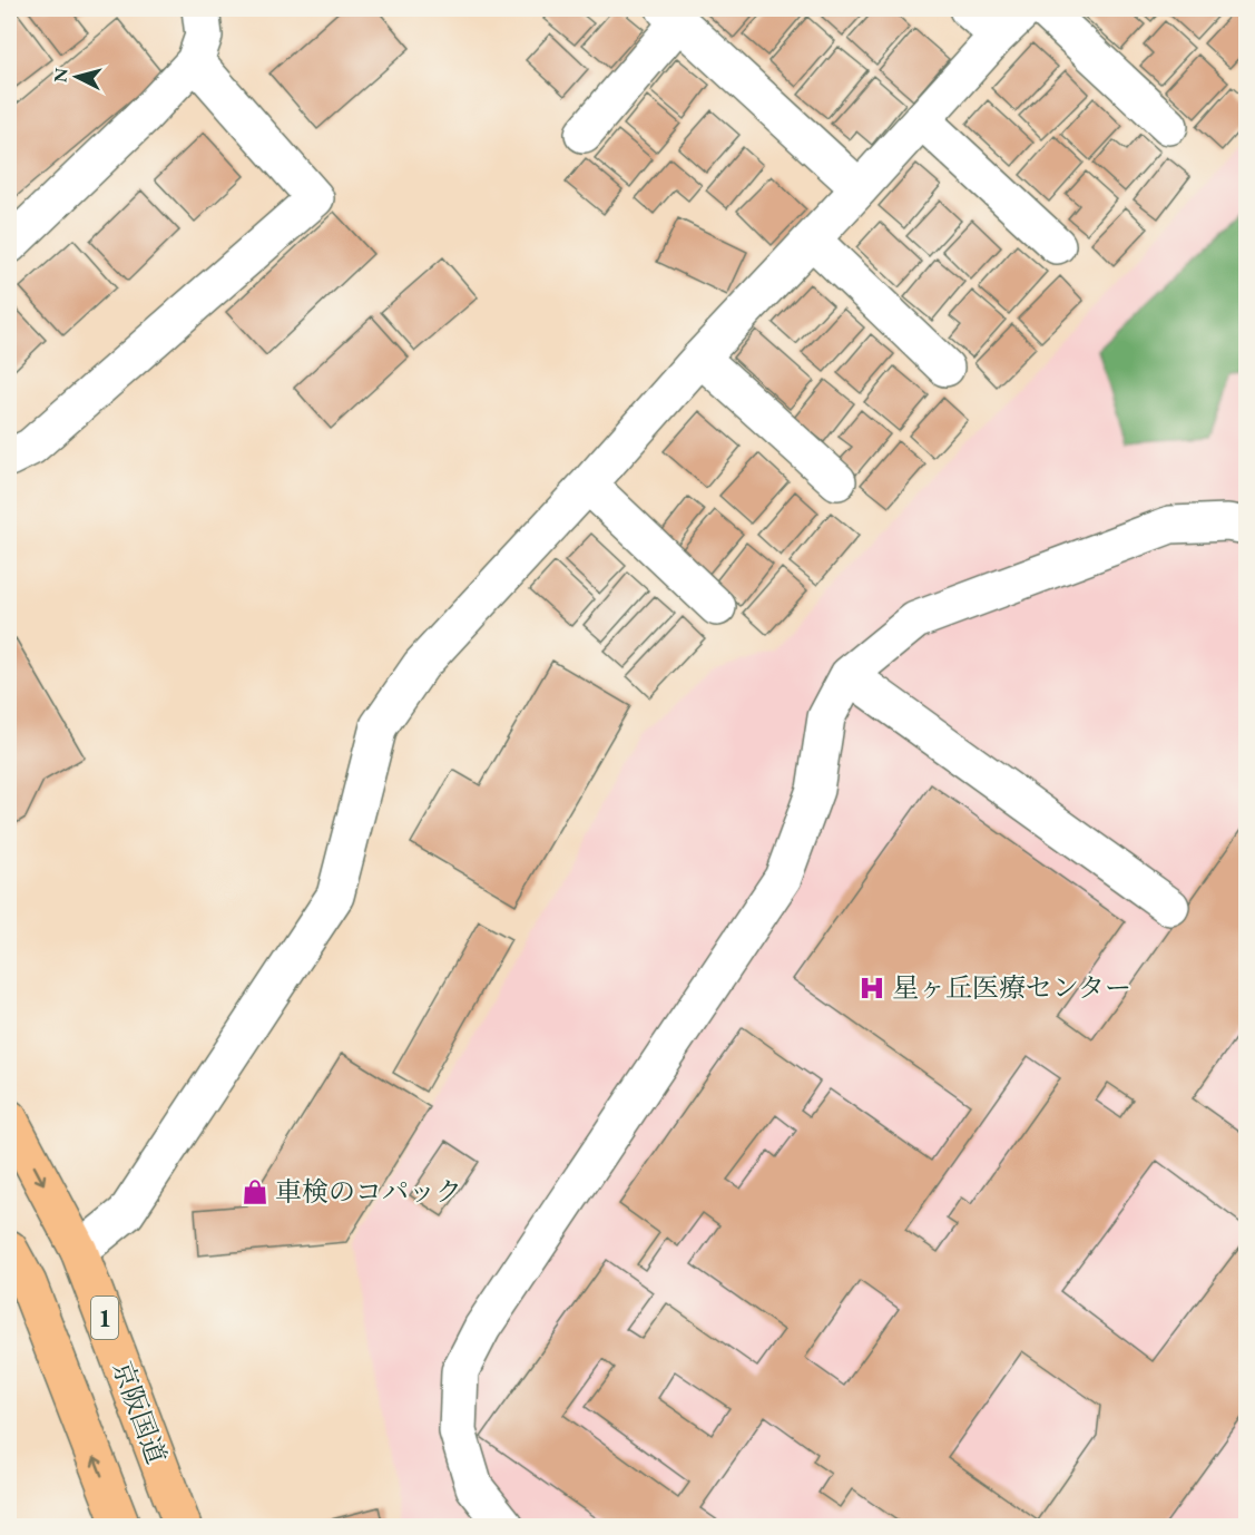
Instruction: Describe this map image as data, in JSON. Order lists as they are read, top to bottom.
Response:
{
  "streets": {
    "highway": ["1", "京阪国道"]
  },
  "places": {
    "hospital": ["星ヶ丘医療センター"],
    "shop": ["車検のコパック"]
  },
  "north": "left"
}
